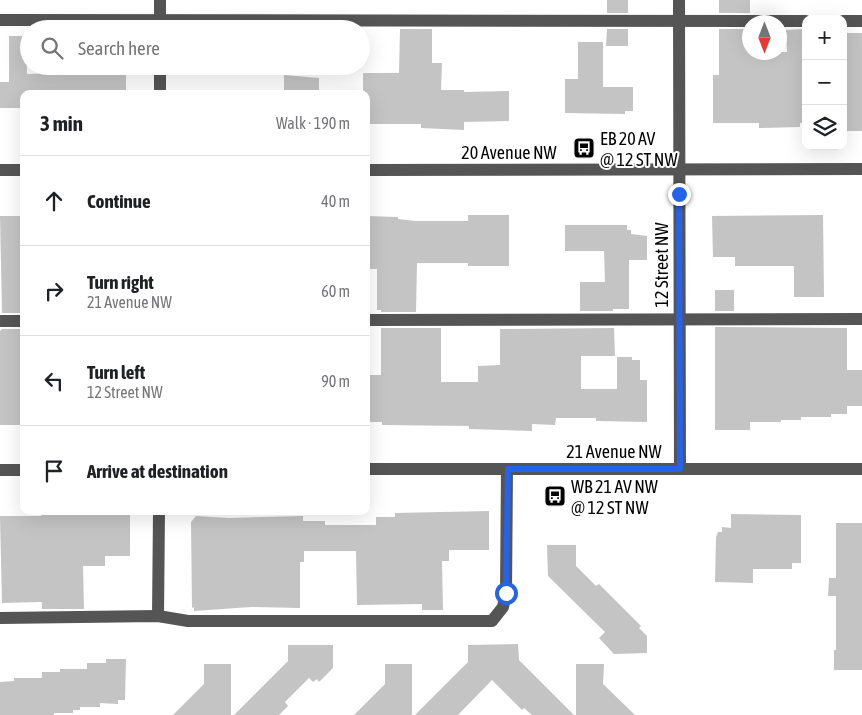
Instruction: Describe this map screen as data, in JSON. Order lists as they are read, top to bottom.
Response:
{
  "streets": {
    "street": ["20 Avenue NW", "12 Street NW", "21 Avenue NW"]
  },
  "crossings": [
    ["20 Avenue NW", "12 Street NW"],
    ["12 Street NW", "21 Avenue NW"]
  ],
  "places": {
    "bus stop": ["EB 20 AV @ 12 ST NW", "WB 21 AV NW @ 12 ST NW"]
  },
  "north": "bottom",
  "page": {
    "map_buttons": ["+", "−"],
    "search": "Search here",
    "heading": ["3 min", "Walk · 190 m"],
    "list": [
      ["Continue", "40 m"],
      ["Turn right", "21 Avenue NW", "60 m"],
      ["Turn left", "12 Street NW", "90 m"],
      "Arrive at destination"
    ]
  }
}
